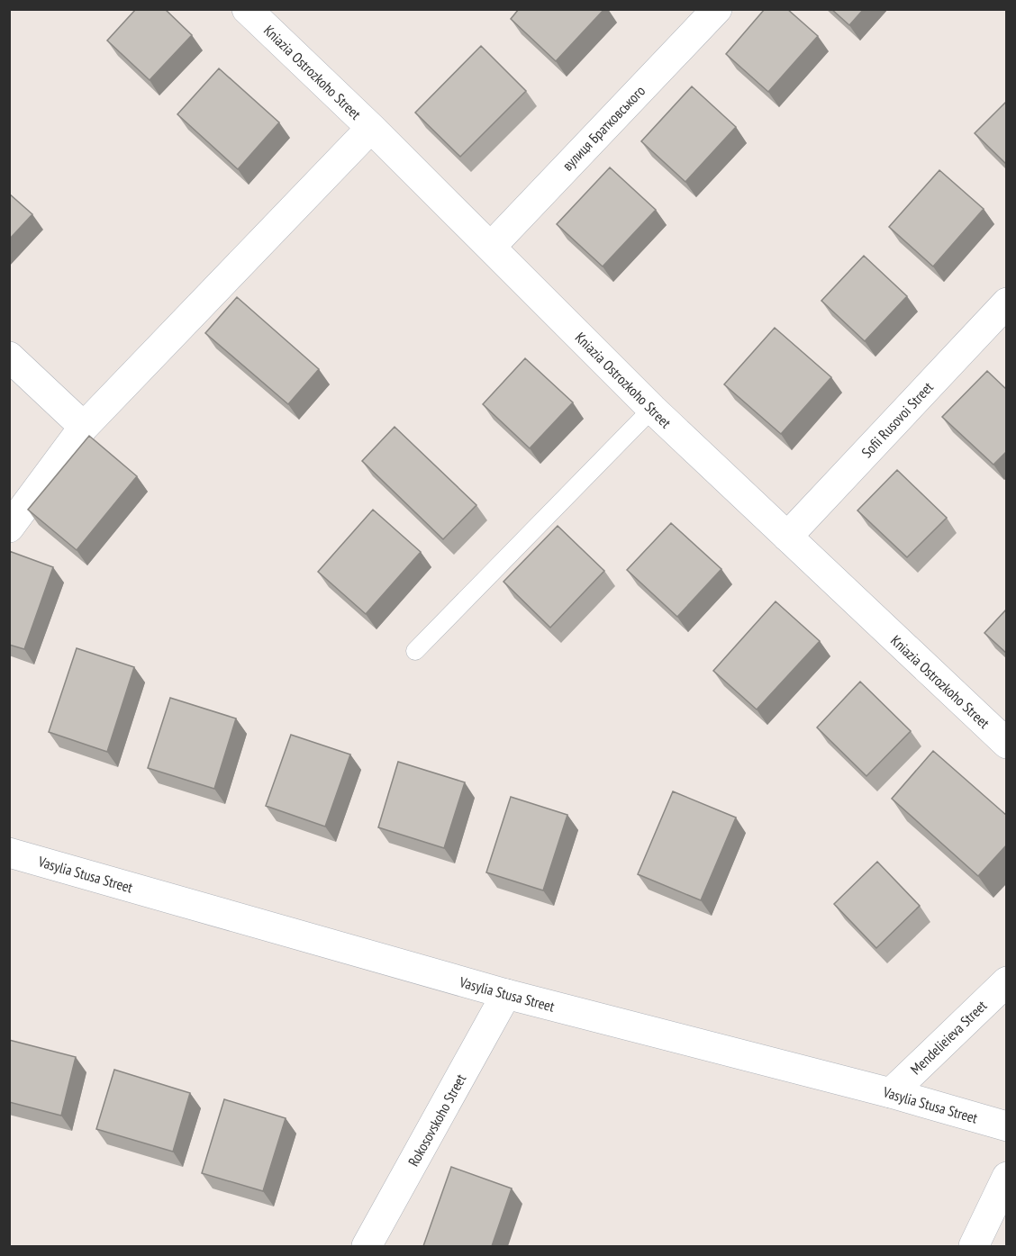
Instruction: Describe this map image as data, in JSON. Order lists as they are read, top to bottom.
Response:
{
  "streets": {
    "street": [
      "Kniazia Ostrozkoho Street",
      "вулиця Братковського",
      "Sofii Rusovoi Street",
      "Vasylia Stusa Street",
      "Mendelieieva Street",
      "Rokosovskoho Street"
    ]
  },
  "crossings": [
    ["Kniazia Ostrozkoho Street", "вулиця Братковського"],
    ["Kniazia Ostrozkoho Street", "Sofii Rusovoi Street"],
    ["Vasylia Stusa Street", "Mendelieieva Street"],
    ["Vasylia Stusa Street", "Rokosovskoho Street"]
  ]
}
